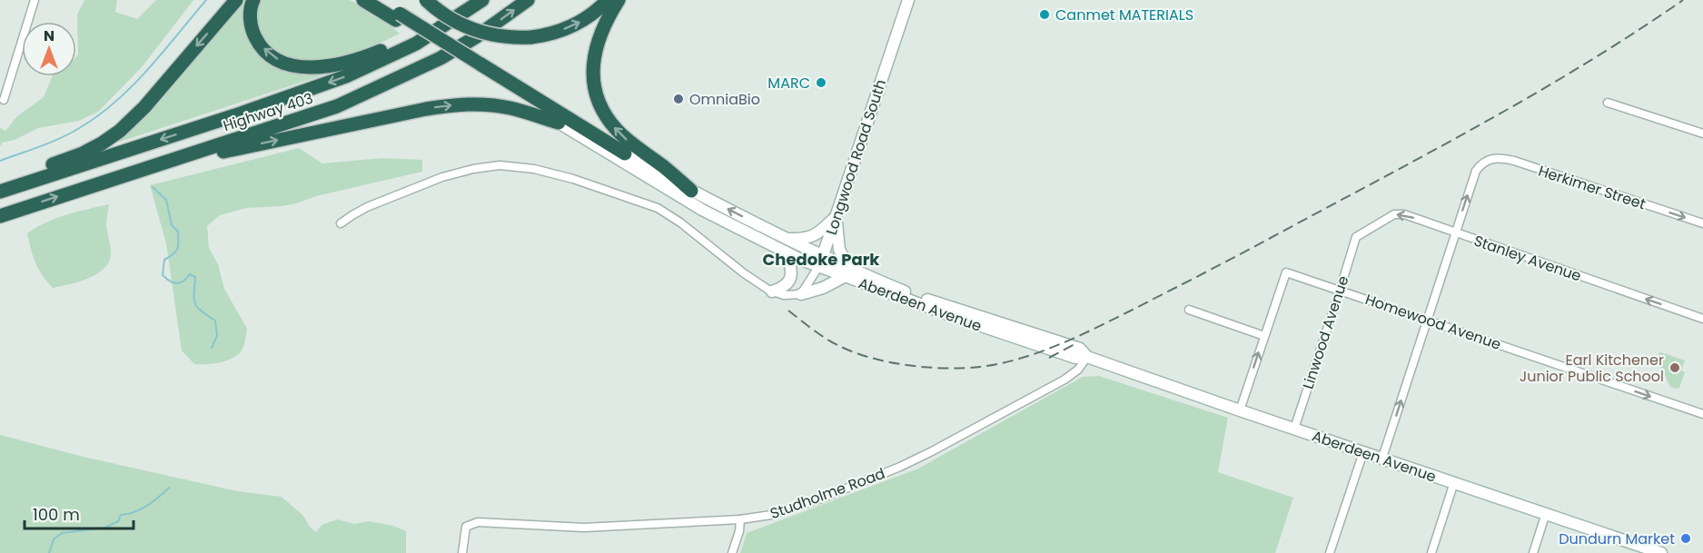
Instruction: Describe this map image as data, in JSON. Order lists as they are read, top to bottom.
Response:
{
  "streets": {
    "highway": ["Highway 403"],
    "main road": ["Longwood Road South", "Aberdeen Avenue"],
    "street": [
      "Herkimer Street",
      "Stanley Avenue",
      "Homewood Avenue",
      "Linwood Avenue",
      "Studholme Road"
    ]
  },
  "crossings": [
    ["Longwood Road South", "Aberdeen Avenue"],
    ["Herkimer Street", "Stanley Avenue"],
    ["Stanley Avenue", "Linwood Avenue"],
    ["Aberdeen Avenue", "Linwood Avenue"],
    ["Aberdeen Avenue", "Studholme Road"],
    ["Homewood Avenue", "Linwood Avenue"]
  ],
  "one_way": ["Herkimer Street", "Stanley Avenue", "Homewood Avenue"],
  "districts": ["Chedoke Park"],
  "places": [
    "Canmet MATERIALS",
    "MARC",
    "OmniaBio",
    "Earl Kitchener Junior Public School",
    "Dundurn Market"
  ],
  "scale_bar": "100 m",
  "north": "top"
}
